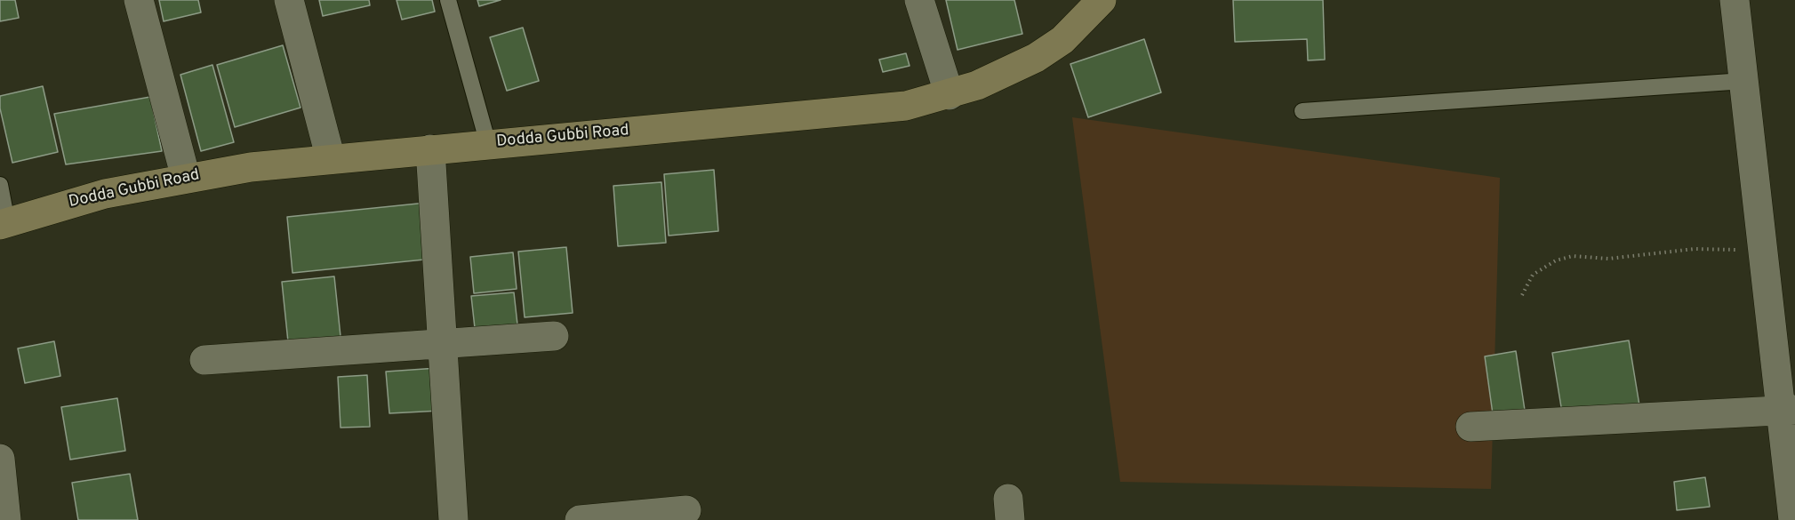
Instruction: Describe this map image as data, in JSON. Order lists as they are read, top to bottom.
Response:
{
  "streets": {
    "main road": ["Dodda Gubbi Road"]
  }
}
